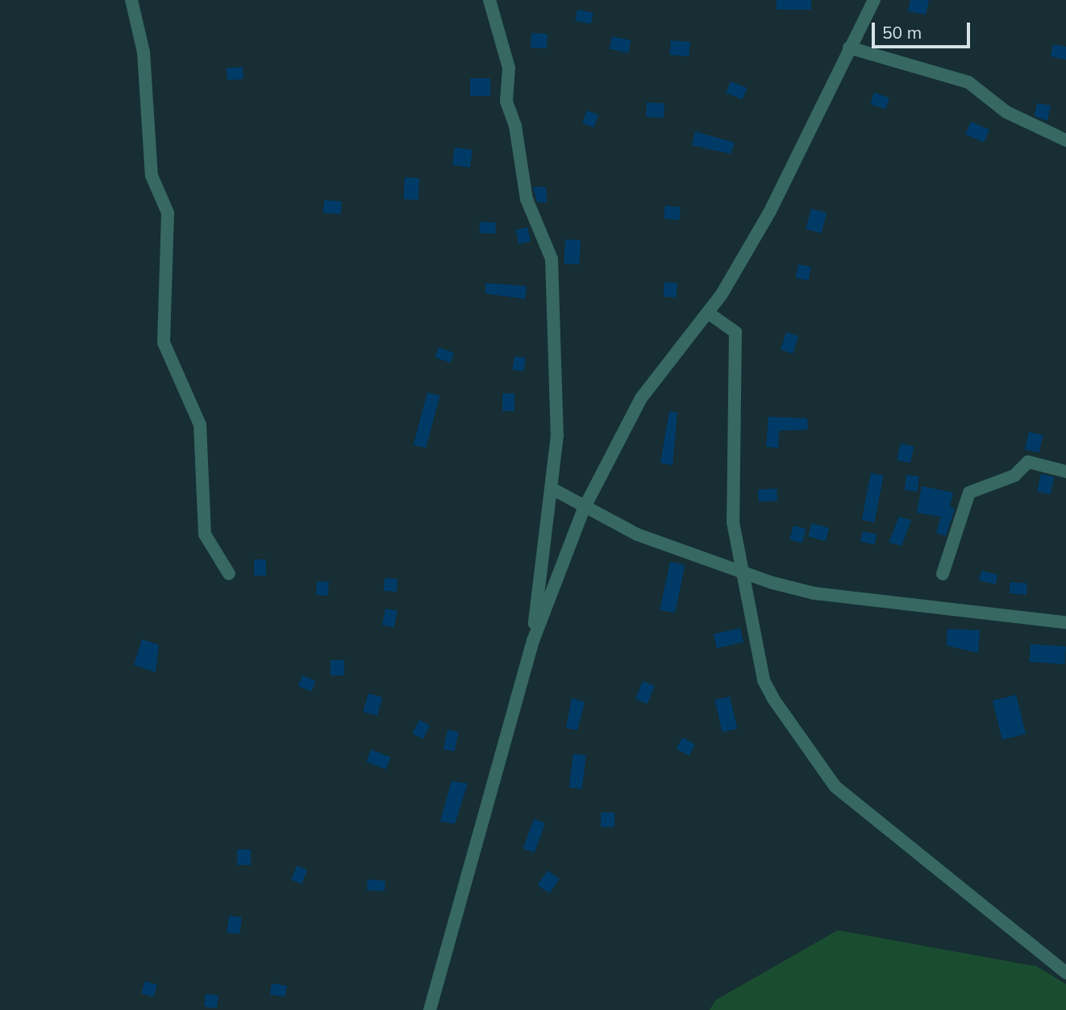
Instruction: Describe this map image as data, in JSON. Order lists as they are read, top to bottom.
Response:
{
  "scale_bar": "50 m"
}
